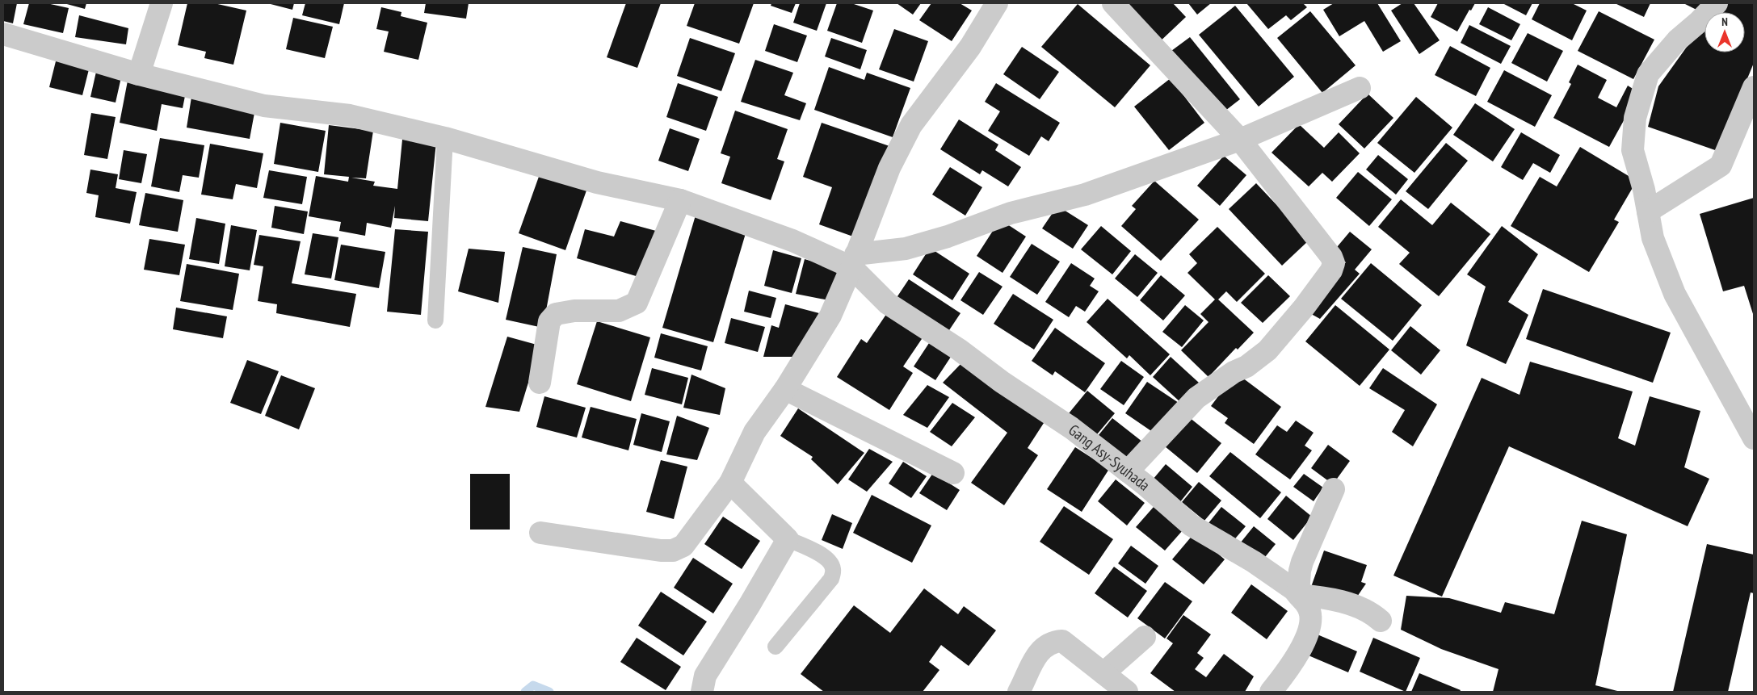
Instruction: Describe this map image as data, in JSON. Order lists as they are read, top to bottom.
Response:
{
  "streets": {
    "street": ["Gang Asy-Syuhada"]
  },
  "north": "top"
}
